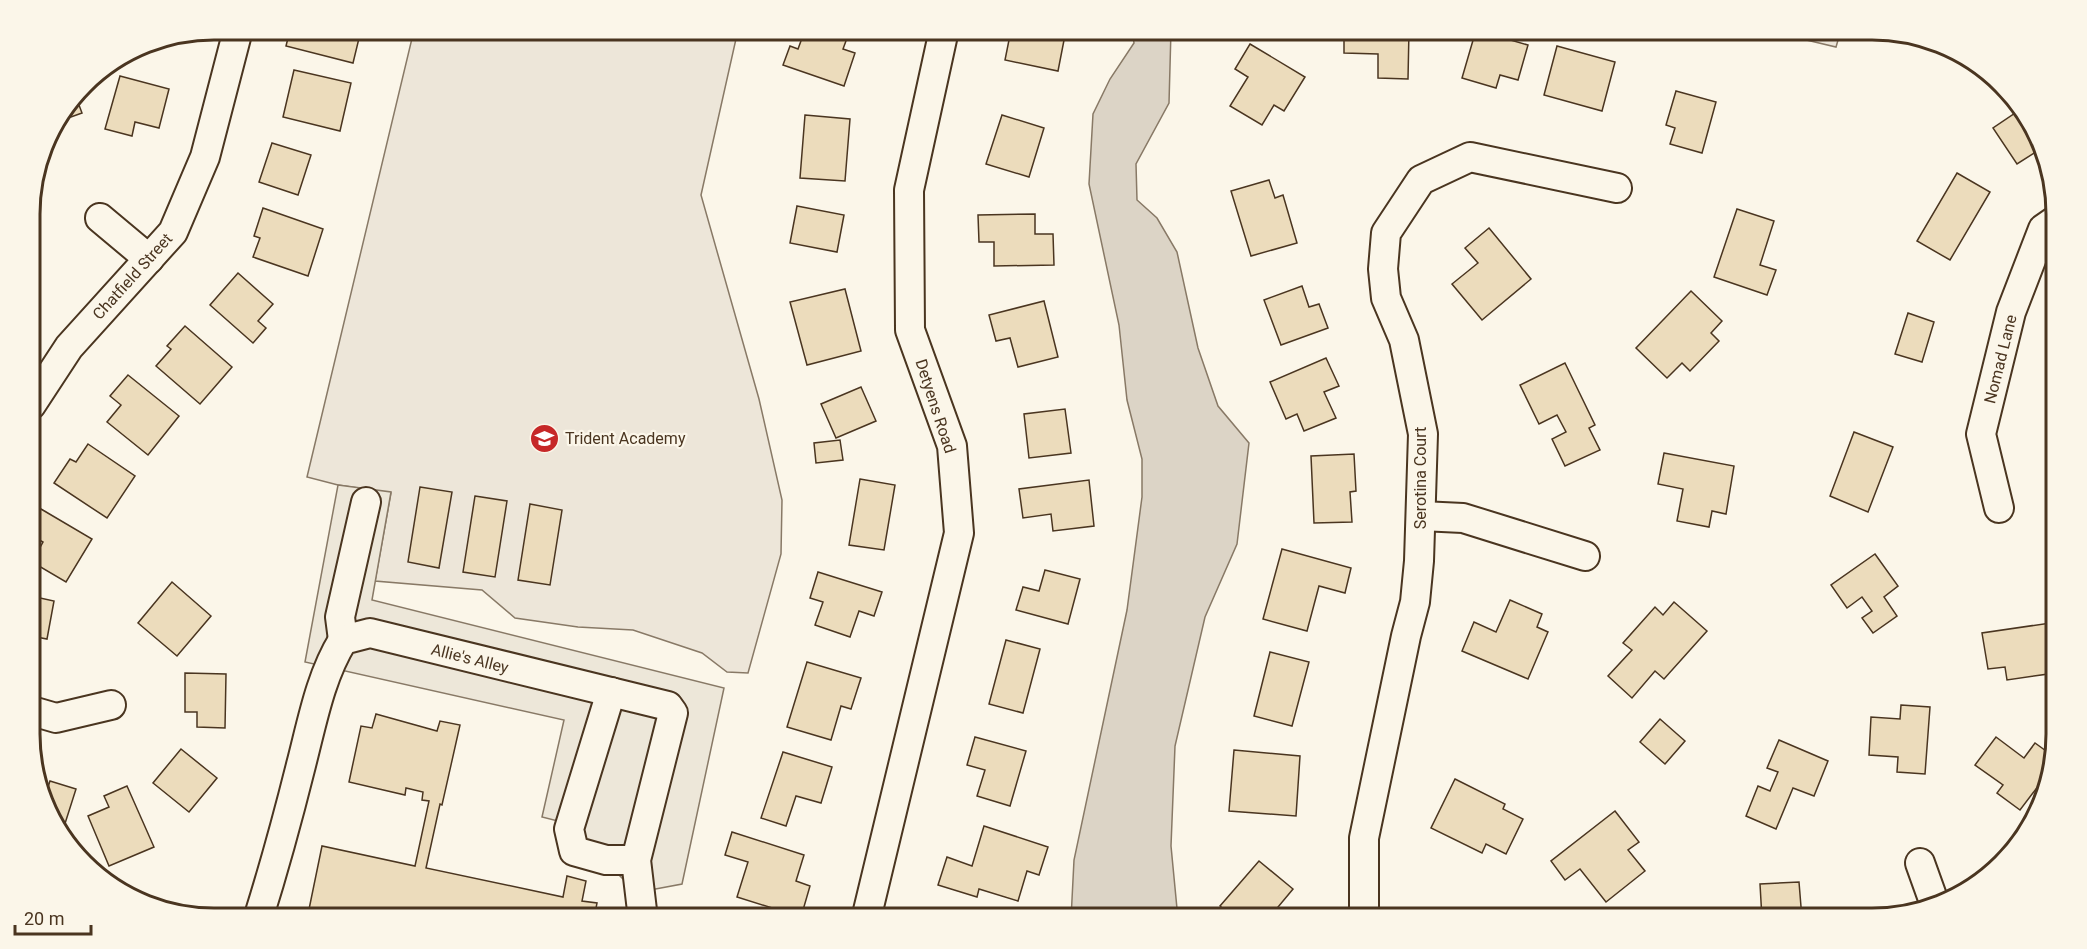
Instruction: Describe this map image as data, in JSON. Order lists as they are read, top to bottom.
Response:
{
  "streets": {
    "street": [
      "Chatfield Street",
      "Nomad Lane",
      "Detyens Road",
      "Serotina Court",
      "Allie's Alley"
    ]
  },
  "places": {
    "school or university": ["Trident Academy"]
  },
  "scale_bar": "20 m"
}
